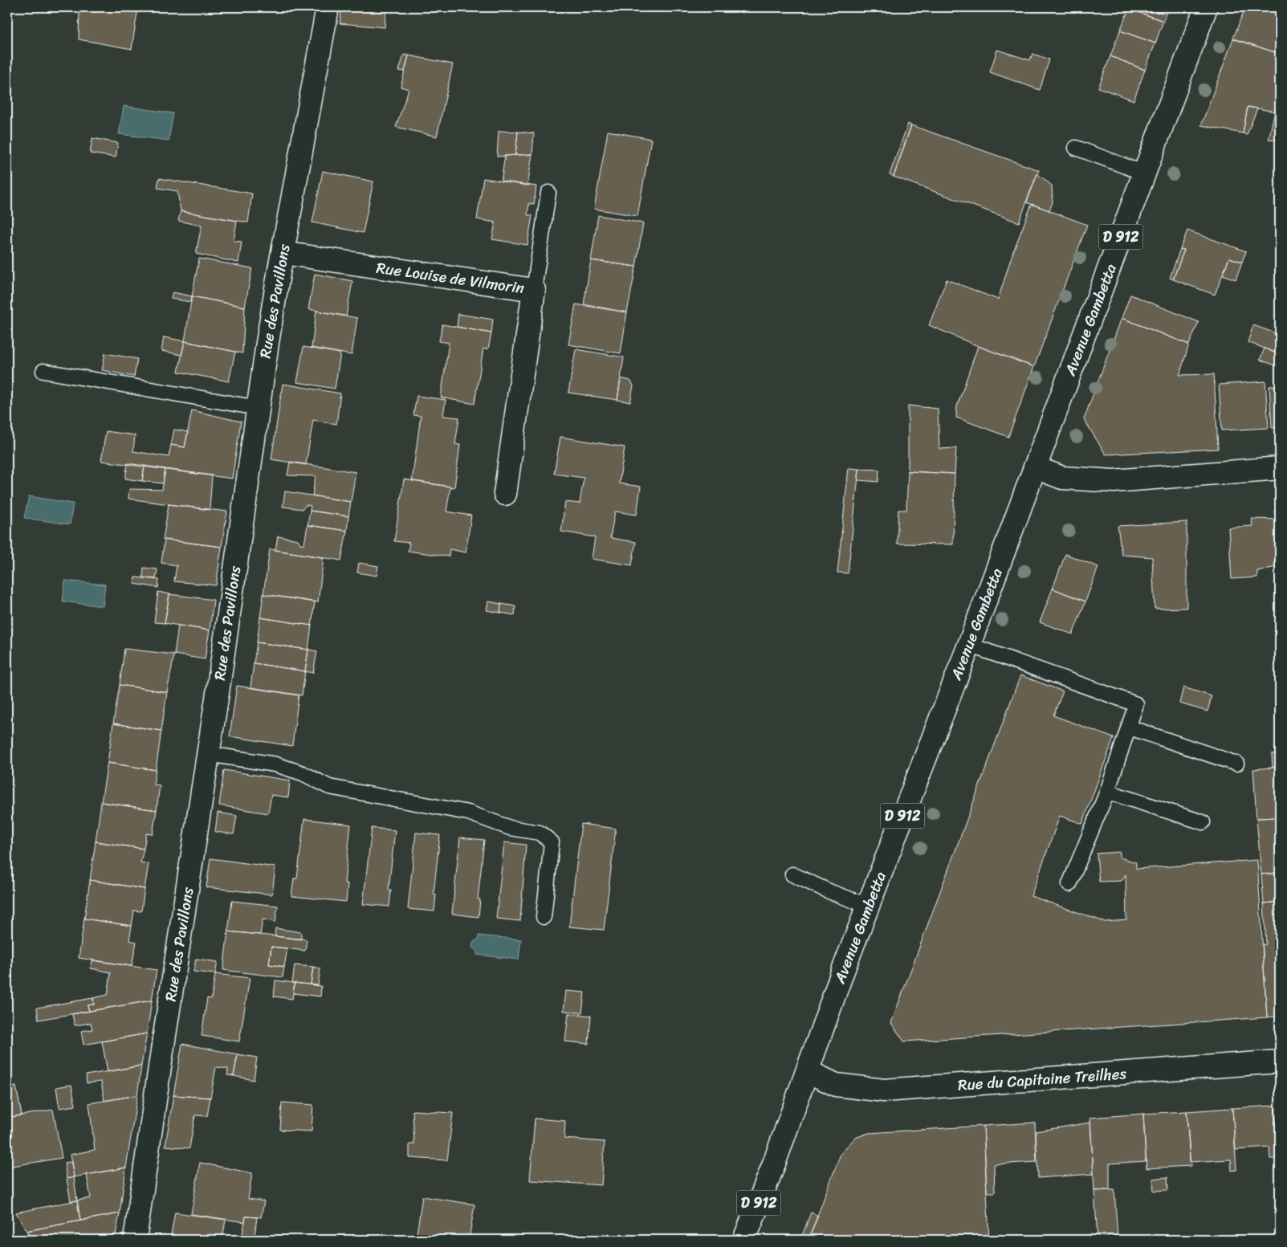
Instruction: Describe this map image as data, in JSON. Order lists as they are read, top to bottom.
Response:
{
  "streets": {
    "street": [
      "D 912",
      "Rue Louise de Vilmorin",
      "Rue des Pavillons",
      "Avenue Gambetta",
      "Rue du Capitaine Treilhes"
    ]
  },
  "crossings": [
    ["Rue Louise de Vilmorin", "Rue des Pavillons"],
    ["Avenue Gambetta", "Rue du Capitaine Treilhes"]
  ]
}
